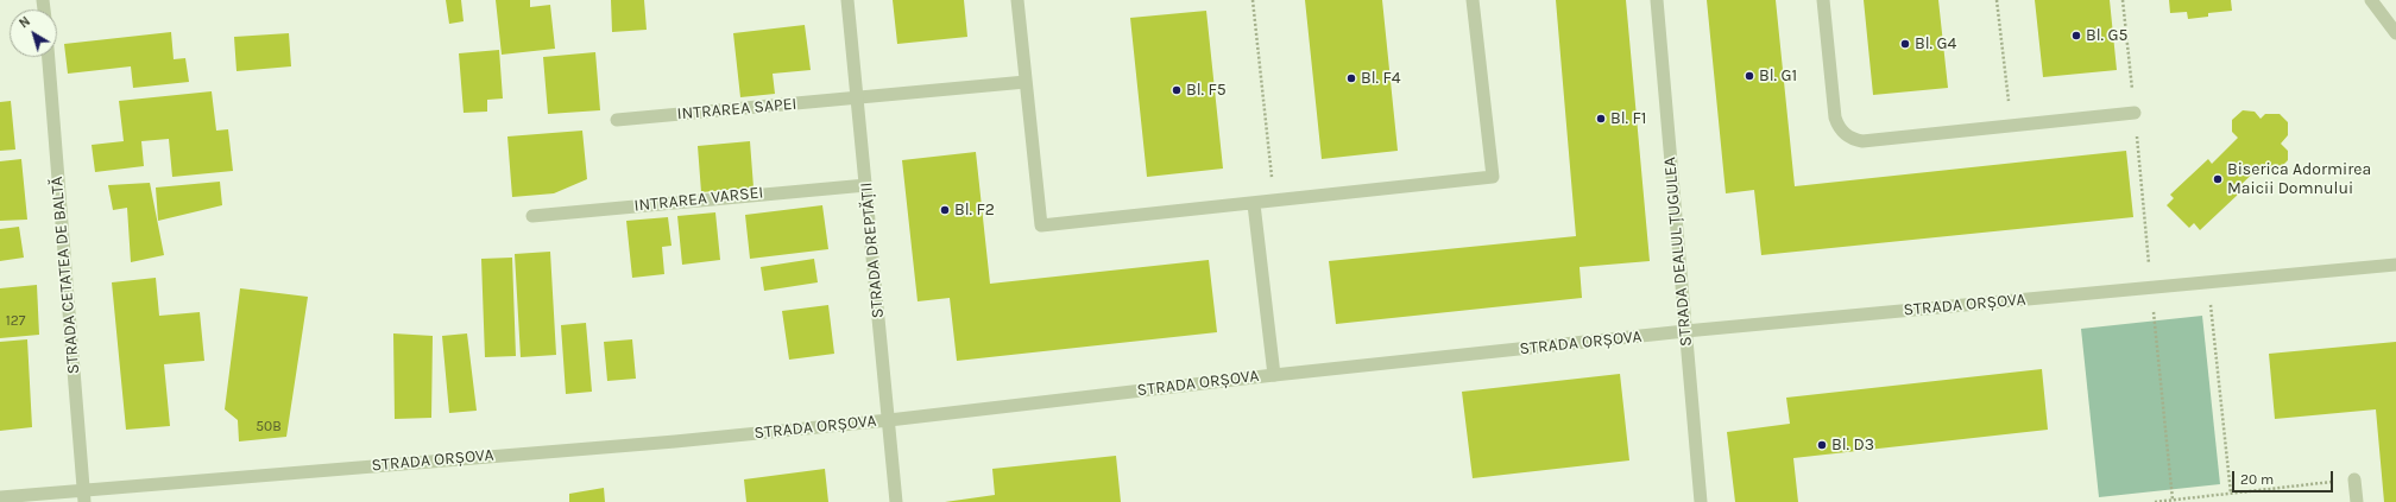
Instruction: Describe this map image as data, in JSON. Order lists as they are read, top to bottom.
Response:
{
  "streets": {
    "street": [
      "INTRAREA SAPEI",
      "INTRAREA VARSEI",
      "STRADA DREPTĂȚII",
      "STRADA DEALUL ȚUGULEA",
      "STRADA CETATEA DE BALTĂ",
      "STRADA ORȘOVA"
    ]
  },
  "crossings": [
    ["INTRAREA SAPEI", "STRADA DREPTĂȚII"],
    ["INTRAREA VARSEI", "STRADA DREPTĂȚII"],
    ["STRADA DREPTĂȚII", "STRADA ORȘOVA"],
    ["STRADA DEALUL ȚUGULEA", "STRADA ORȘOVA"],
    ["STRADA CETATEA DE BALTĂ", "STRADA ORȘOVA"]
  ],
  "places": [
    "Bl. G5",
    "Bl. G4",
    "Bl. G1",
    "Bl. F4",
    "Bl. F5",
    "Bl. F1",
    "Biserica Adormirea Maicii Domnului",
    "Bl. F2",
    "Bl. D3"
  ],
  "house_numbers": ["127", "50B"],
  "scale_bar": "20 m",
  "north": "top left"
}
